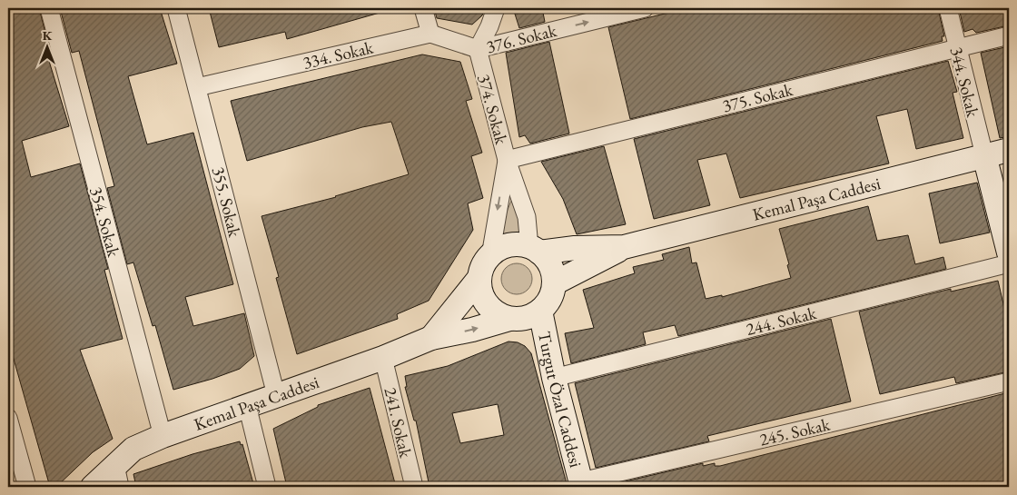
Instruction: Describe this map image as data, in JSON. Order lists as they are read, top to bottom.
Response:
{
  "streets": {
    "street": [
      "376. Sokak",
      "334. Sokak",
      "344. Sokak",
      "375. Sokak",
      "374. Sokak",
      "Kemal Paşa Caddesi",
      "355. Sokak",
      "354. Sokak",
      "244. Sokak",
      "Turgut Özal Caddesi",
      "241. Sokak",
      "245. Sokak"
    ]
  },
  "crossings": [
    ["376. Sokak", "374. Sokak"],
    ["334. Sokak", "355. Sokak"],
    ["344. Sokak", "375. Sokak"],
    ["344. Sokak", "Kemal Paşa Caddesi"],
    ["375. Sokak", "374. Sokak"],
    ["374. Sokak", "Kemal Paşa Caddesi"],
    ["374. Sokak", "Turgut Özal Caddesi"],
    ["Kemal Paşa Caddesi", "355. Sokak"],
    ["Kemal Paşa Caddesi", "354. Sokak"],
    ["Kemal Paşa Caddesi", "Turgut Özal Caddesi"],
    ["Kemal Paşa Caddesi", "241. Sokak"],
    ["244. Sokak", "Turgut Özal Caddesi"],
    ["Turgut Özal Caddesi", "245. Sokak"]
  ],
  "one_way": ["376. Sokak"],
  "north": "top"
}
